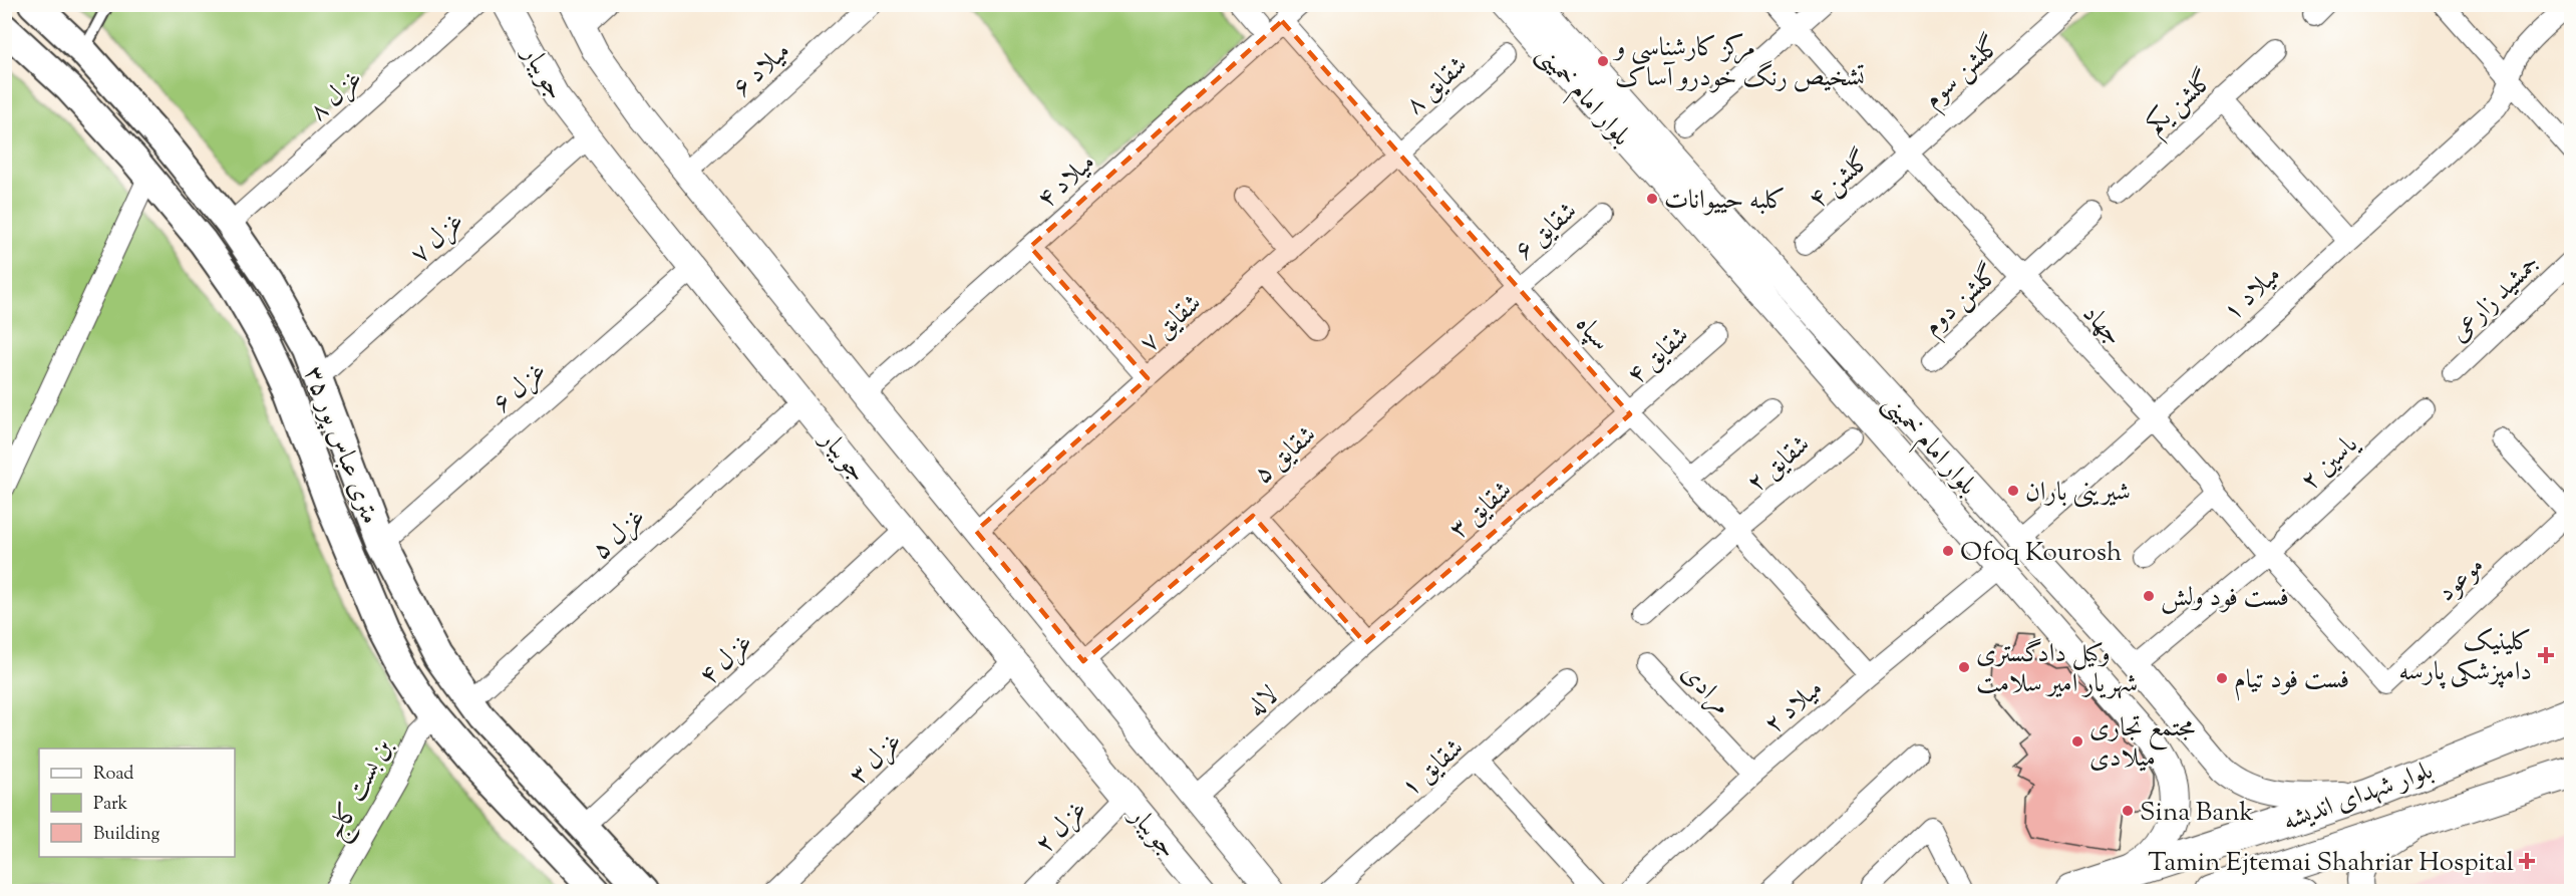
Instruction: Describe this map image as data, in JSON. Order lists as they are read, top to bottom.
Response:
{
  "streets": {
    "main road": ["۳۵ متری عباس پور", "بلوار شهدای اندیشه"],
    "street": [
      "میلاد ۶",
      "گلشن سوم",
      "جویبار",
      "شقایق ۸",
      "غزل ۸",
      "بلوار امام خمینی",
      "گلشن یکم",
      "گلشن ۴",
      "میلاد ۴",
      "شقایق ۶",
      "غزل ۷",
      "میلاد ۱",
      "جمشید زارعی",
      "گلشن دوم",
      "شقایق ۷",
      "جهاد",
      "سپاه",
      "شقایق ۴",
      "غزل ۶",
      "شقایق ۵",
      "یاسین ۲",
      "شقایق ۲",
      "شقایق ۳",
      "غزل ۵",
      "موعود",
      "غزل ۴",
      "مرادی",
      "لاله",
      "میلاد ۲",
      "غزل ۳",
      "شقایق ۱",
      "بن بست کاج",
      "غزل ۲"
    ]
  },
  "crossings": [
    ["میلاد ۶", "جویبار"],
    ["گلشن سوم", "گلشن ۴"],
    ["گلشن سوم", "جهاد"],
    ["جویبار", "میلاد ۴"],
    ["جویبار", "غزل ۷"],
    ["جویبار", "شقایق ۷"],
    ["جویبار", "غزل ۶"],
    ["جویبار", "شقایق ۵"],
    ["جویبار", "غزل ۵"],
    ["جویبار", "غزل ۴"],
    ["جویبار", "لاله"],
    ["جویبار", "غزل ۳"],
    ["جویبار", "غزل ۲"],
    ["شقایق ۸", "شقایق ۷"],
    ["شقایق ۸", "سپاه"],
    ["غزل ۸", "۳۵ متری عباس پور"],
    ["بلوار امام خمینی", "میلاد ۱"],
    ["بلوار امام خمینی", "یاسین ۲"],
    ["بلوار امام خمینی", "میلاد ۲"],
    ["بلوار امام خمینی", "بلوار شهدای اندیشه"],
    ["گلشن ۴", "جهاد"],
    ["میلاد ۴", "سپاه"],
    ["شقایق ۶", "سپاه"],
    ["شقایق ۶", "شقایق ۵"],
    ["غزل ۷", "۳۵ متری عباس پور"],
    ["میلاد ۱", "جهاد"],
    ["گلشن دوم", "جهاد"],
    ["شقایق ۷", "سپاه"],
    ["جهاد", "یاسین ۲"],
    ["جهاد", "موعود"],
    ["سپاه", "شقایق ۴"],
    ["سپاه", "شقایق ۵"],
    ["سپاه", "شقایق ۲"],
    ["سپاه", "شقایق ۳"],
    ["سپاه", "میلاد ۲"],
    ["شقایق ۴", "شقایق ۳"],
    ["غزل ۶", "۳۵ متری عباس پور"],
    ["۳۵ متری عباس پور", "غزل ۵"],
    ["۳۵ متری عباس پور", "غزل ۴"],
    ["۳۵ متری عباس پور", "بن بست کاج"],
    ["شقایق ۳", "لاله"],
    ["مرادی", "میلاد ۲"]
  ],
  "places": {
    "other": [
      "مرکز کارشناسی و تشخیص رنگ خودرو آساک",
      "کلبه حییوانات",
      "شیرینی باران",
      "Ofoq Kourosh",
      "فست فود ولش",
      "وکیل دادگستری شهریار امیر سلامت",
      "فست فود تیام",
      "مجتمع تجاری میلادی",
      "Sina Bank"
    ],
    "health": ["کلینیک دامپزشکی پارسه", "Tamin Ejtemai Shahriar Hospital"]
  },
  "legend": ["Road", "Park", "Building"]
}
